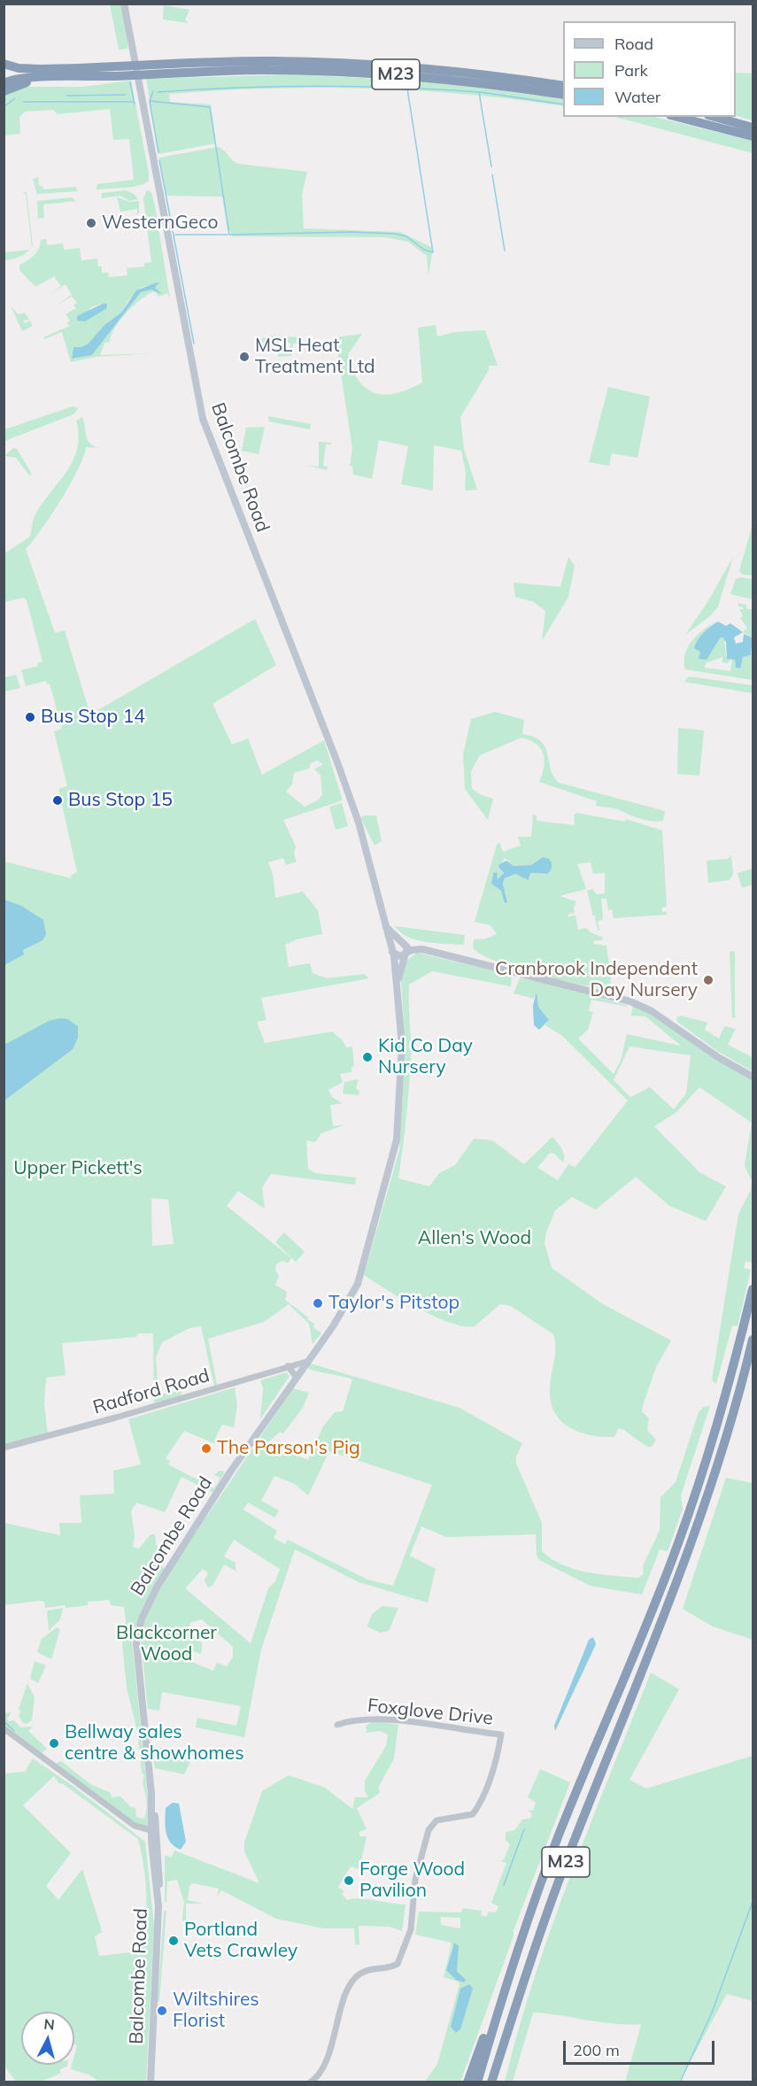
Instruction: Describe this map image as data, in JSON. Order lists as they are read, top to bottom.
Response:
{
  "streets": {
    "highway": ["M23"],
    "main road": ["Balcombe Road"],
    "street": ["Radford Road", "Foxglove Drive"]
  },
  "crossings": [
    ["Balcombe Road", "Radford Road"]
  ],
  "parks": ["Upper Pickett's", "Allen's Wood", "Blackcorner Wood"],
  "places": [
    "WesternGeco",
    "MSL Heat Treatment Ltd",
    "Bus Stop 14",
    "Bus Stop 15",
    "Cranbrook Independent Day Nursery",
    "Kid Co Day Nursery",
    "Taylor's Pitstop",
    "The Parson's Pig",
    "Bellway sales centre & showhomes",
    "Forge Wood Pavilion",
    "Portland Vets Crawley",
    "Wiltshires Florist"
  ],
  "legend": ["Road", "Park", "Water"],
  "scale_bar": "200 m",
  "north": "top"
}
